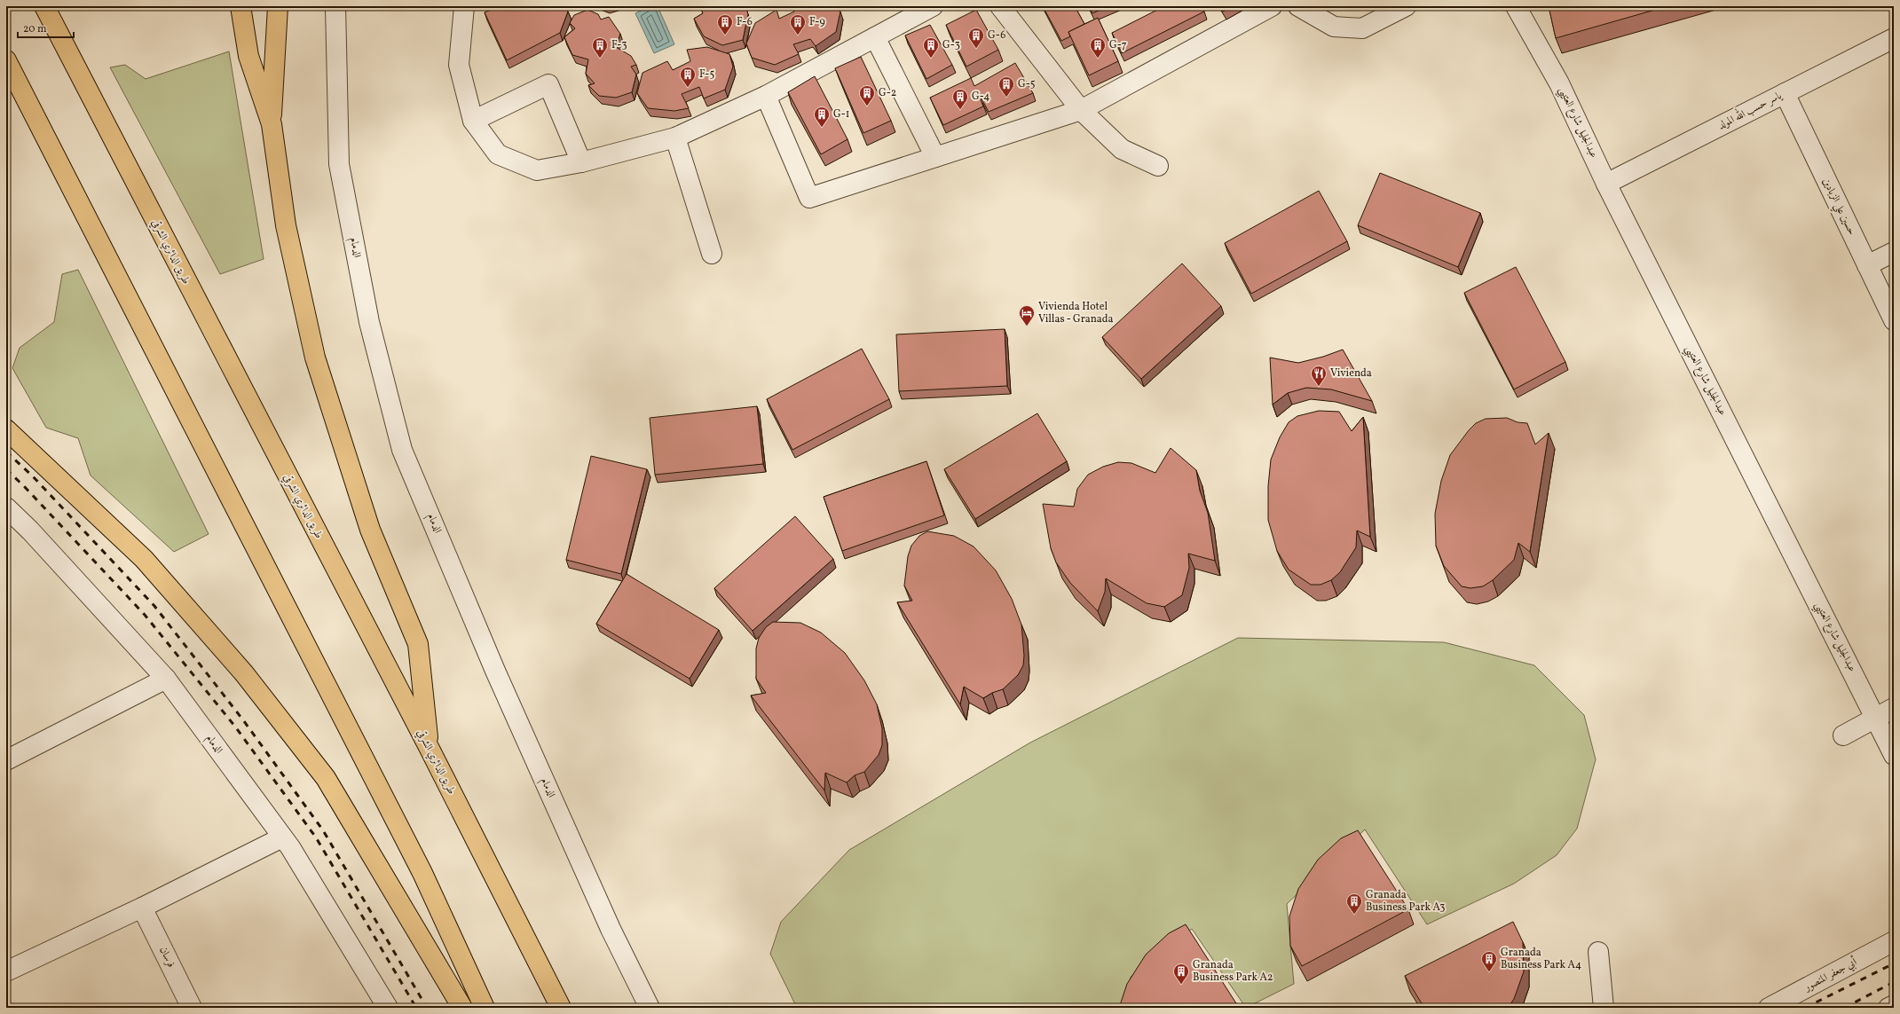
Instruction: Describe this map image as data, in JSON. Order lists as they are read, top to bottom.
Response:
{
  "streets": {
    "highway": ["طريق الدائري الشرقي"],
    "street": [
      "ياسر حسب الله المولد",
      "عبدالجليل شارع العتيبي",
      "حسين علي الزبادين",
      "الدمام",
      "فرسان",
      "أبي جعفر المنصور"
    ]
  },
  "crossings": [
    ["ياسر حسب الله المولد", "عبدالجليل شارع العتيبي"],
    ["ياسر حسب الله المولد", "حسين علي الزبادين"]
  ],
  "places": {
    "building": [
      "F-6",
      "F-9",
      "G-6",
      "F-3",
      "G-3",
      "G-7",
      "F-5",
      "G-5",
      "G-2",
      "G-4",
      "G-1",
      "Granada Business Park A3",
      "Granada Business Park A4",
      "Granada Business Park A2"
    ],
    "hotel": ["Vivienda Hotel Villas - Granada"],
    "restaurant": ["Vivienda"]
  },
  "scale_bar": "20 m"
}
